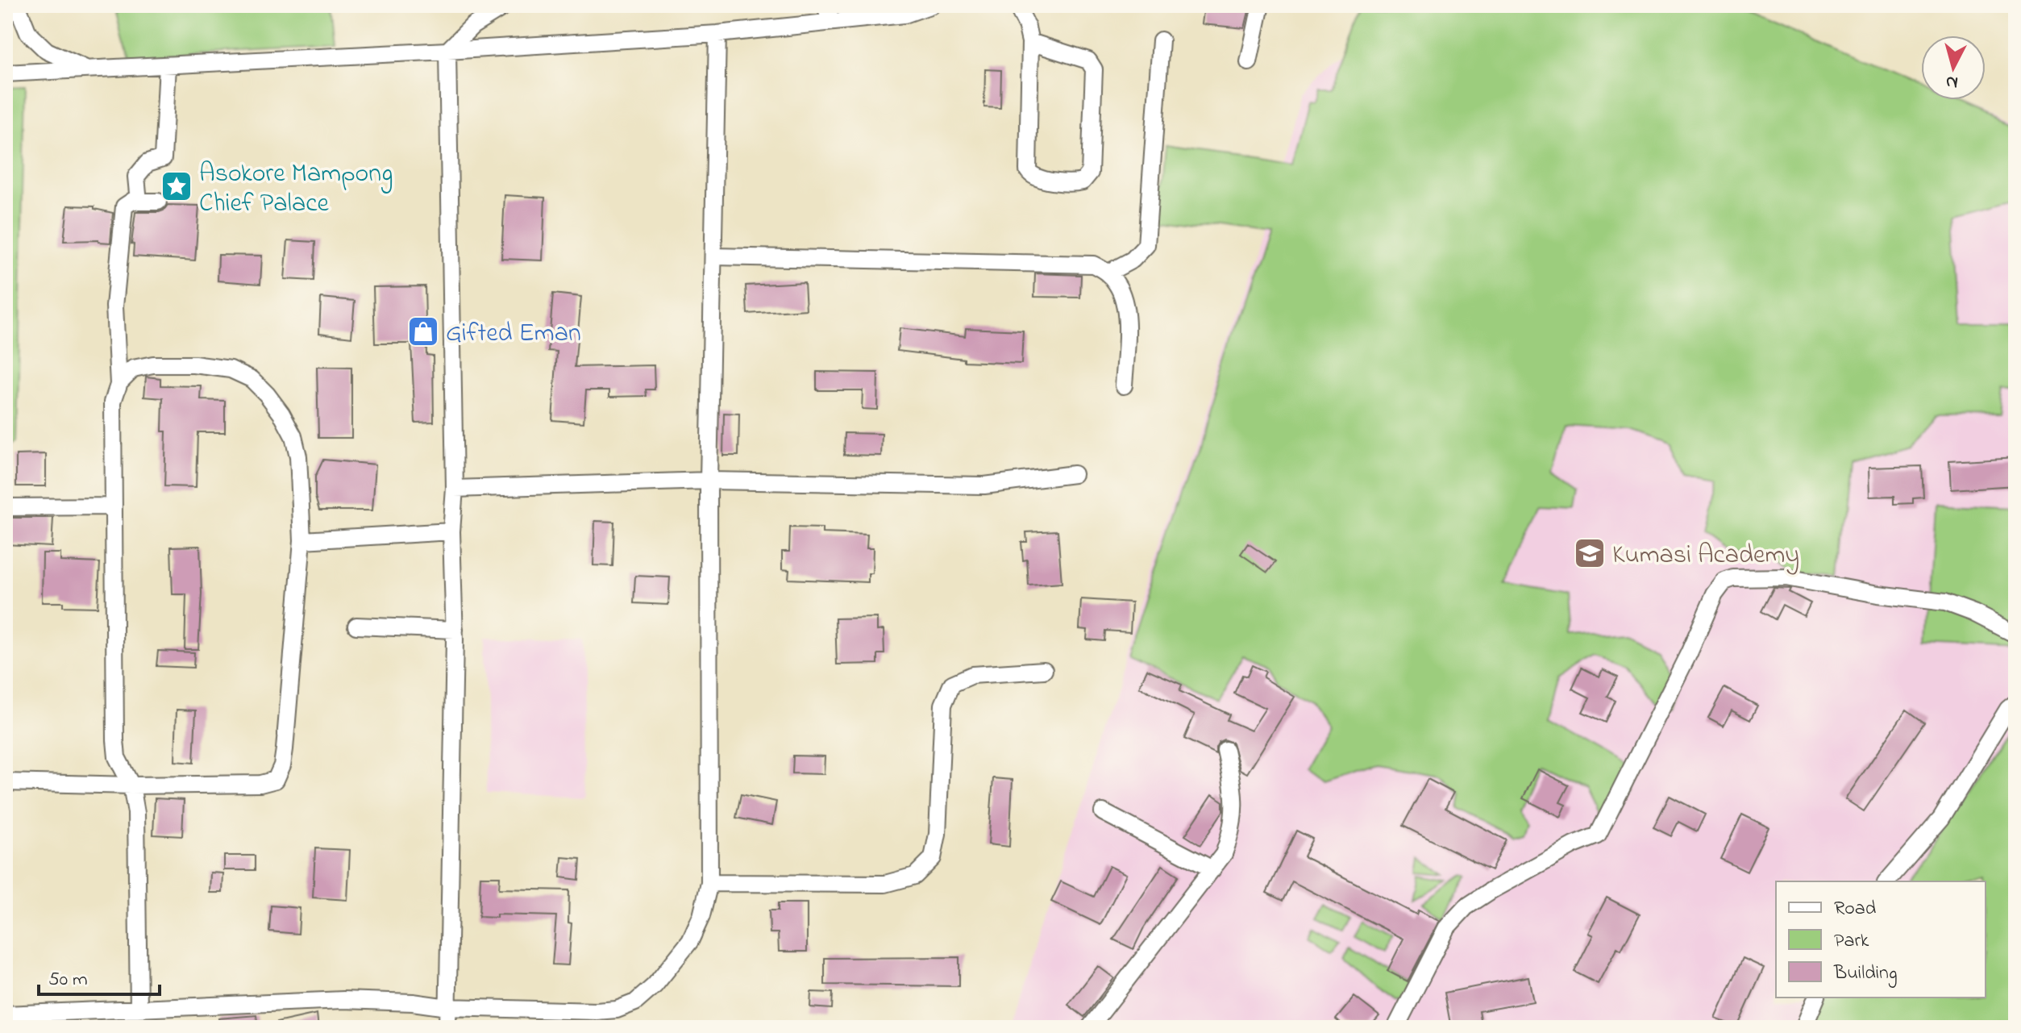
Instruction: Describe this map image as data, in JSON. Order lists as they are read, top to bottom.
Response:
{
  "places": {
    "place": ["Asokore Mampong Chief Palace"],
    "shop": ["Gifted Eman"],
    "school or university": ["Kumasi Academy"]
  },
  "legend": ["Road", "Park", "Building"],
  "scale_bar": "50 m",
  "north": "bottom"
}
